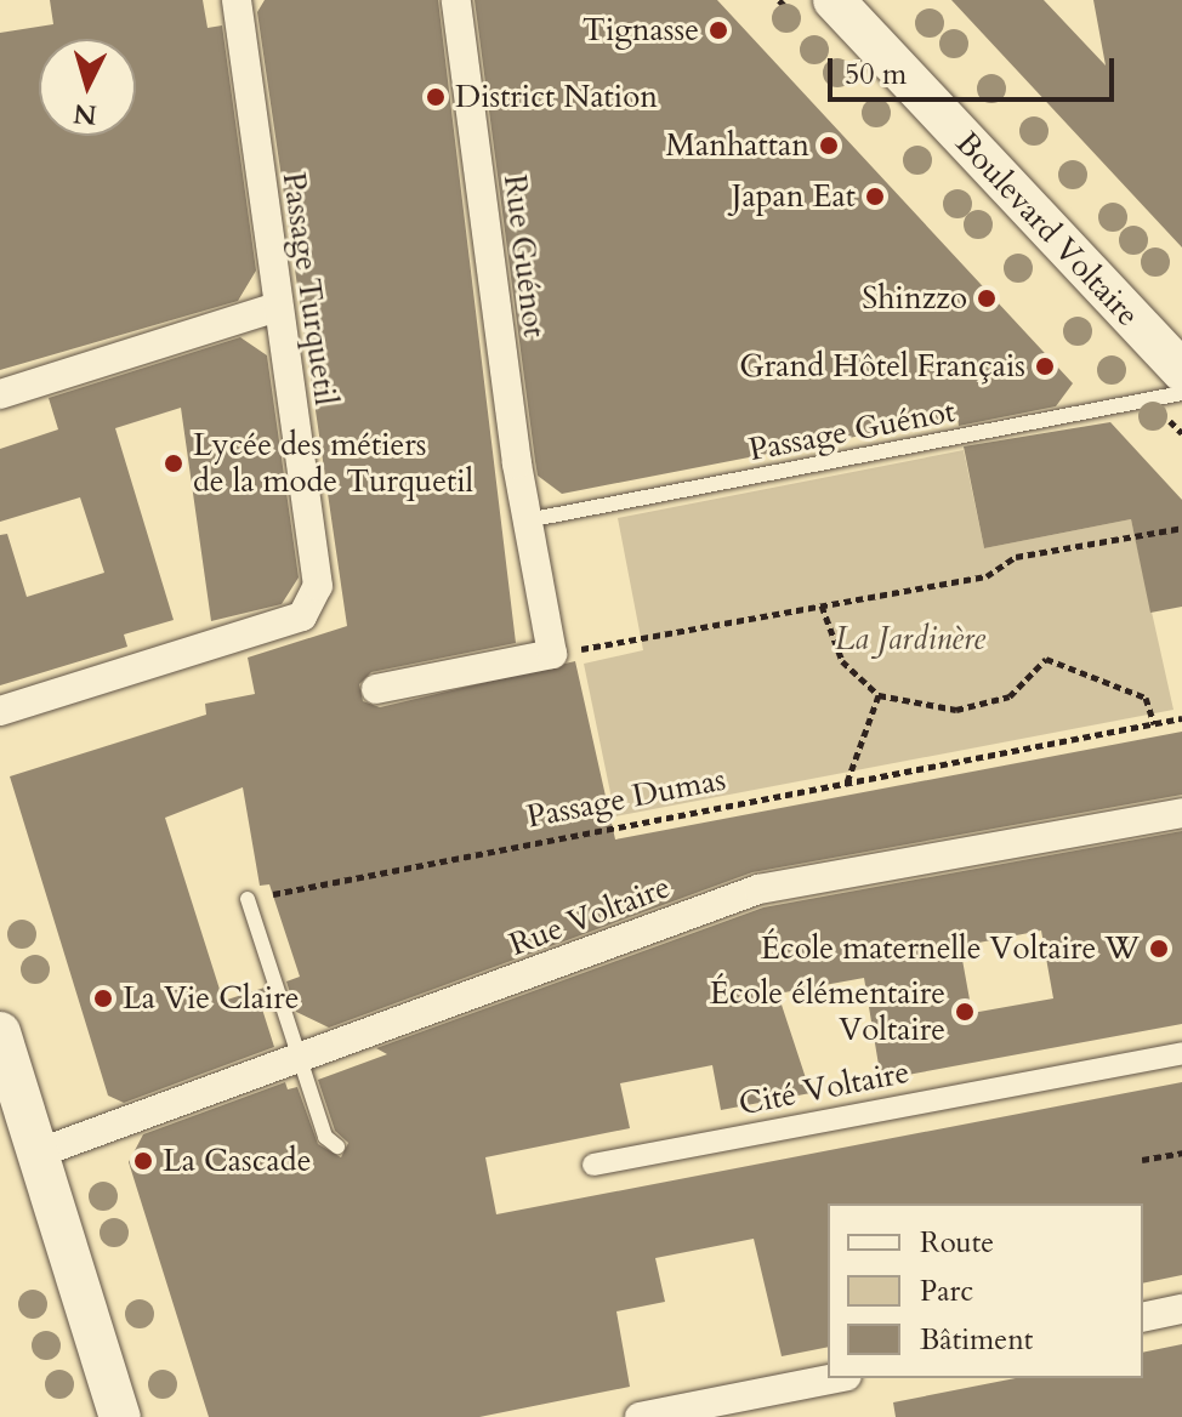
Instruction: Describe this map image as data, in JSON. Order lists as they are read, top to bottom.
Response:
{
  "streets": {
    "main road": ["Boulevard Voltaire"],
    "street": [
      "Rue Guénot",
      "Passage Turquetil",
      "Rue Voltaire",
      "Cité Voltaire"
    ],
    "lane": ["Passage Guénot"],
    "path": ["Passage Dumas"]
  },
  "crossings": [
    ["Rue Guénot", "Passage Guénot"]
  ],
  "parks": ["La Jardinère"],
  "places": [
    "Tignasse",
    "District Nation",
    "Manhattan",
    "Japan Eat",
    "Shinzzo",
    "Grand Hôtel Français",
    "Lycée des métiers de la mode Turquetil",
    "École maternelle Voltaire W",
    "La Vie Claire",
    "École élémentaire Voltaire",
    "La Cascade"
  ],
  "legend": ["Route", "Parc", "Bâtiment"],
  "scale_bar": "50 m",
  "north": "bottom"
}
